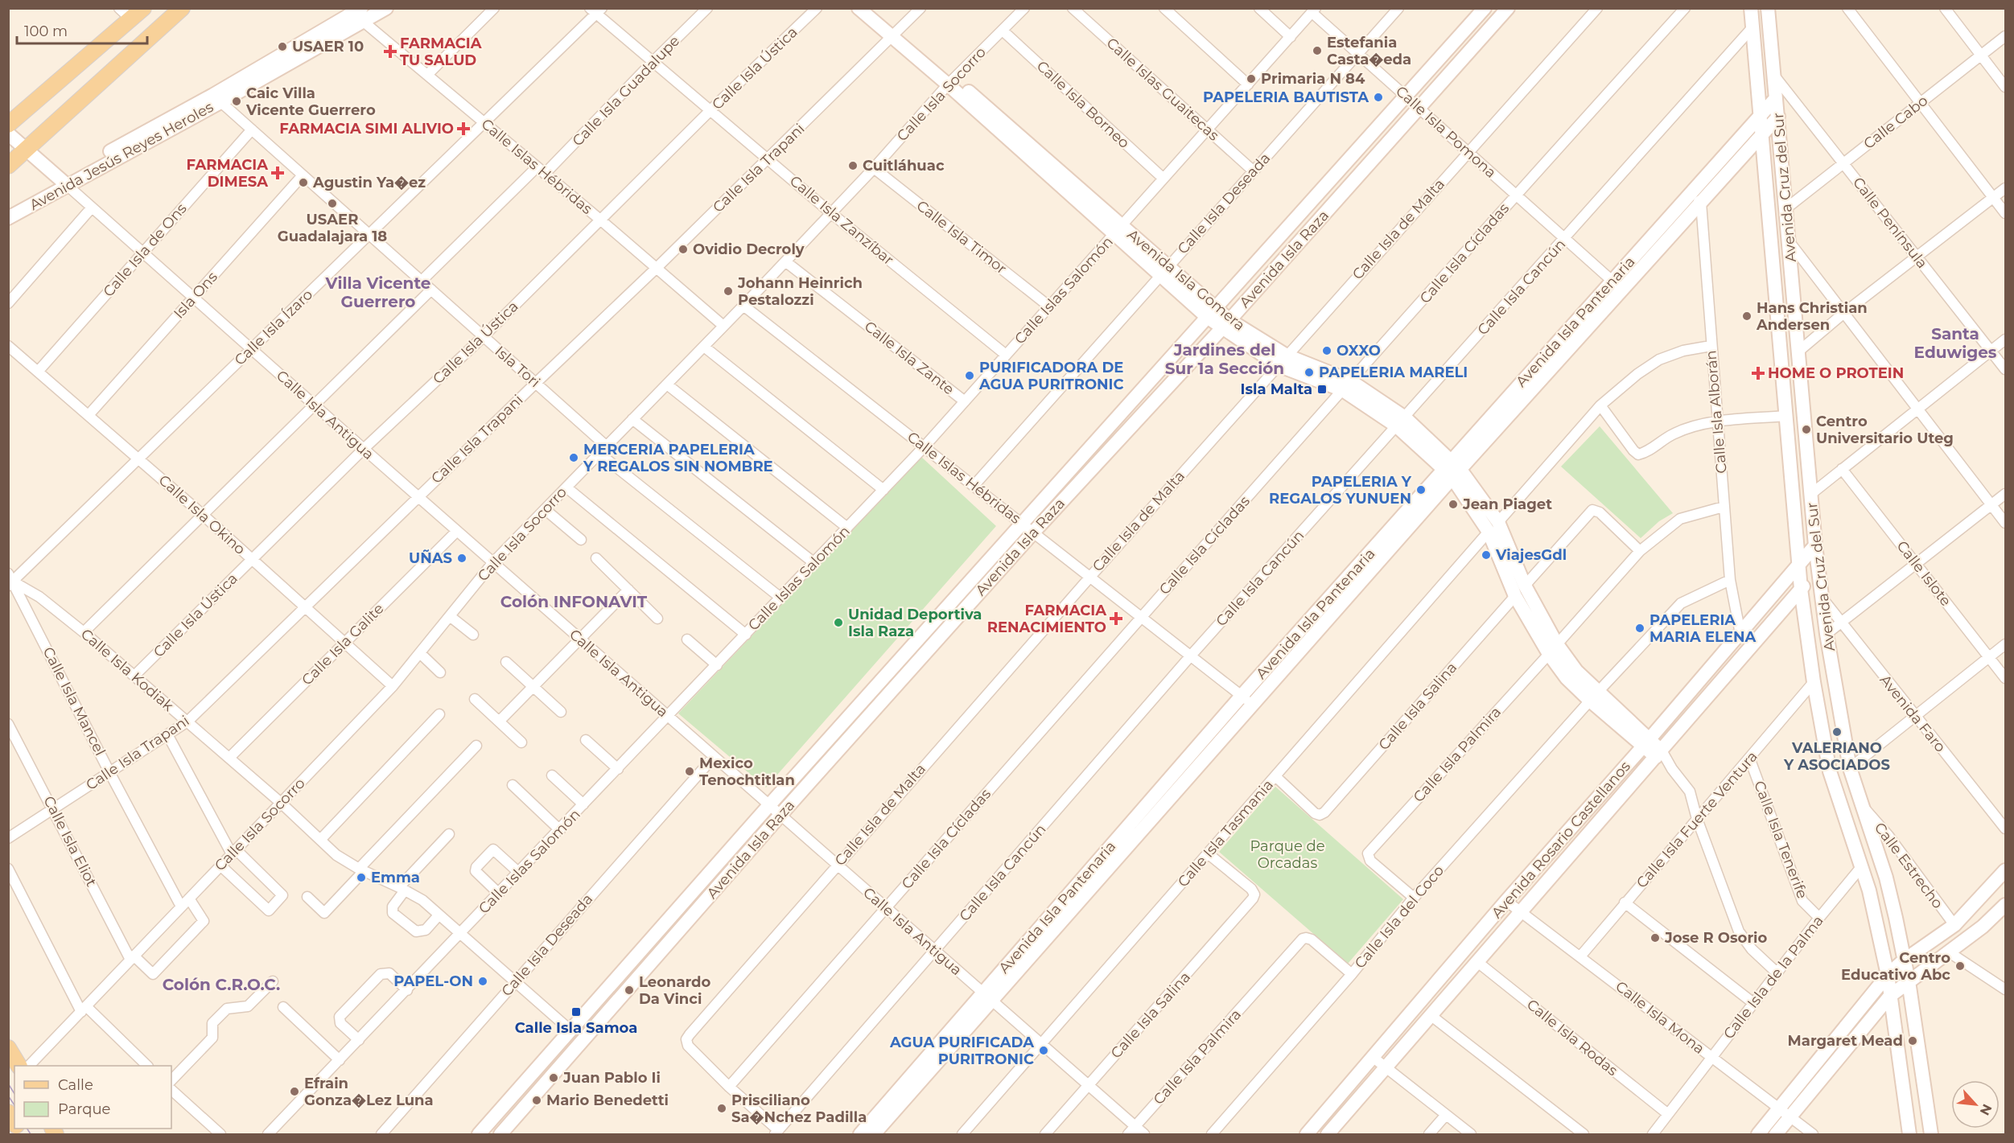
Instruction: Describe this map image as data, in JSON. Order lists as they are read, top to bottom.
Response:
{
  "streets": {
    "street": [
      "Calle Isla Ústica",
      "Calle Islas Guaitecas",
      "Calle Isla Guadalupe",
      "Calle Isla Socorro",
      "Calle Isla Borneo",
      "Calle Cabo",
      "Calle Isla Pomona",
      "Avenida Jesús Reyes Heroles",
      "Calle Islas Hébridas",
      "Calle Isla Trapani",
      "Avenida Cruz del Sur",
      "Calle Isla Deseada",
      "Calle Isla Zanzíbar",
      "Calle Península",
      "Calle Isla de Malta",
      "Calle Isla Timor",
      "Calle Isla de Ons",
      "Calle Isla Cícladas",
      "Avenida Isla Raza",
      "Avenida Isla Gomera",
      "Calle Isla Cancún",
      "Calle Islas Salomón",
      "Isla Ons",
      "Avenida Isla Pantenaria",
      "Calle Isla Ízaro",
      "Calle Isla Zante",
      "Isla Tori",
      "Calle Isla Alborán",
      "Calle Isla Antigua",
      "Calle Isla Okino",
      "Calle Islote",
      "Calle Isla Galite",
      "Calle Isla Kodiak",
      "Calle Isla Mancel",
      "Calle Isla Salina",
      "Avenida Faro",
      "Calle Isla Palmira",
      "Calle Isla Fuerte Ventura",
      "Calle Isla Tasmania",
      "Avenida Rosario Castellanos",
      "Calle Isla Tenerife",
      "Calle Isla Eliot",
      "Calle Estrecho",
      "Calle Isla del Coco",
      "Calle Isla de la Palma",
      "Calle Isla Mona",
      "Calle Isla Rodas"
    ]
  },
  "crossings": [
    ["Calle Isla Ústica", "Calle Islas Hébridas"],
    ["Calle Isla Ústica", "Calle Isla Zanzíbar"],
    ["Calle Isla Ústica", "Isla Tori"],
    ["Calle Isla Ústica", "Calle Isla Antigua"],
    ["Calle Isla Ústica", "Calle Isla Okino"],
    ["Calle Isla Ústica", "Calle Isla Kodiak"],
    ["Calle Islas Guaitecas", "Calle Isla Deseada"],
    ["Calle Islas Guaitecas", "Calle Islas Salomón"],
    ["Calle Isla Guadalupe", "Calle Islas Hébridas"],
    ["Calle Isla Guadalupe", "Calle Isla Zanzíbar"],
    ["Calle Isla Guadalupe", "Isla Tori"],
    ["Calle Isla Socorro", "Calle Isla Borneo"],
    ["Calle Isla Socorro", "Calle Islas Hébridas"],
    ["Calle Isla Socorro", "Calle Isla Zanzíbar"],
    ["Calle Isla Socorro", "Calle Isla Timor"],
    ["Calle Isla Socorro", "Avenida Isla Gomera"],
    ["Calle Isla Socorro", "Calle Isla Zante"],
    ["Calle Isla Socorro", "Isla Tori"],
    ["Calle Isla Socorro", "Calle Isla Antigua"],
    ["Calle Isla Socorro", "Calle Isla Okino"],
    ["Calle Isla Socorro", "Calle Isla Kodiak"],
    ["Calle Isla Socorro", "Calle Isla Mancel"],
    ["Calle Isla Socorro", "Calle Isla Eliot"],
    ["Calle Isla Borneo", "Calle Islas Salomón"],
    ["Calle Cabo", "Avenida Cruz del Sur"],
    ["Calle Cabo", "Calle Península"],
    ["Calle Isla Pomona", "Calle Isla Deseada"],
    ["Calle Isla Pomona", "Calle Isla de Malta"],
    ["Calle Isla Pomona", "Calle Isla Cícladas"],
    ["Calle Isla Pomona", "Avenida Isla Raza"],
    ["Calle Isla Pomona", "Calle Isla Cancún"],
    ["Calle Isla Pomona", "Calle Islas Salomón"],
    ["Calle Isla Pomona", "Avenida Isla Pantenaria"],
    ["Avenida Jesús Reyes Heroles", "Calle Islas Hébridas"],
    ["Avenida Jesús Reyes Heroles", "Isla Tori"],
    ["Avenida Jesús Reyes Heroles", "Calle Isla Antigua"],
    ["Calle Islas Hébridas", "Calle Isla Trapani"],
    ["Calle Islas Hébridas", "Calle Isla Deseada"],
    ["Calle Islas Hébridas", "Calle Isla de Malta"],
    ["Calle Islas Hébridas", "Calle Isla Cícladas"],
    ["Calle Islas Hébridas", "Avenida Isla Raza"],
    ["Calle Islas Hébridas", "Calle Isla Cancún"],
    ["Calle Islas Hébridas", "Calle Islas Salomón"],
    ["Calle Islas Hébridas", "Avenida Isla Pantenaria"],
    ["Calle Islas Hébridas", "Calle Isla Ízaro"],
    ["Calle Isla Trapani", "Calle Isla Zanzíbar"],
    ["Calle Isla Trapani", "Avenida Isla Gomera"],
    ["Calle Isla Trapani", "Isla Tori"],
    ["Calle Isla Trapani", "Calle Isla Antigua"],
    ["Calle Isla Trapani", "Calle Isla Okino"],
    ["Calle Isla Trapani", "Calle Isla Kodiak"],
    ["Calle Isla Trapani", "Calle Isla Mancel"],
    ["Calle Isla Trapani", "Calle Isla Eliot"],
    ["Avenida Cruz del Sur", "Calle Península"],
    ["Avenida Cruz del Sur", "Calle Isla Cancún"],
    ["Avenida Cruz del Sur", "Avenida Isla Pantenaria"],
    ["Avenida Cruz del Sur", "Avenida Faro"],
    ["Avenida Cruz del Sur", "Calle Isla Fuerte Ventura"],
    ["Avenida Cruz del Sur", "Avenida Rosario Castellanos"],
    ["Avenida Cruz del Sur", "Calle Estrecho"],
    ["Avenida Cruz del Sur", "Calle Isla de la Palma"],
    ["Calle Isla Deseada", "Avenida Isla Gomera"],
    ["Calle Isla Deseada", "Calle Isla Antigua"],
    ["Calle Isla Zanzíbar", "Calle Islas Salomón"],
    ["Calle Isla Zanzíbar", "Calle Isla Ízaro"],
    ["Calle Isla de Malta", "Calle Isla Cícladas"],
    ["Calle Isla de Malta", "Avenida Isla Gomera"],
    ["Calle Isla de Malta", "Calle Isla Antigua"],
    ["Calle Isla Timor", "Calle Islas Salomón"],
    ["Calle Isla de Ons", "Isla Tori"],
    ["Calle Isla de Ons", "Calle Isla Antigua"],
    ["Calle Isla de Ons", "Calle Isla Okino"],
    ["Calle Isla Cícladas", "Avenida Isla Gomera"],
    ["Calle Isla Cícladas", "Calle Isla Antigua"],
    ["Avenida Isla Raza", "Avenida Isla Gomera"],
    ["Avenida Isla Raza", "Calle Isla Antigua"],
    ["Avenida Isla Gomera", "Calle Isla Cancún"],
    ["Avenida Isla Gomera", "Calle Islas Salomón"],
    ["Avenida Isla Gomera", "Avenida Isla Pantenaria"],
    ["Avenida Isla Gomera", "Calle Isla Salina"],
    ["Avenida Isla Gomera", "Calle Isla Palmira"],
    ["Avenida Isla Gomera", "Calle Isla Tasmania"],
    ["Avenida Isla Gomera", "Avenida Rosario Castellanos"],
    ["Avenida Isla Gomera", "Calle Isla del Coco"],
    ["Calle Isla Cancún", "Calle Isla Antigua"],
    ["Calle Islas Salomón", "Calle Isla Zante"],
    ["Calle Islas Salomón", "Isla Tori"],
    ["Calle Islas Salomón", "Calle Isla Antigua"],
    ["Isla Ons", "Isla Tori"],
    ["Isla Ons", "Calle Isla Antigua"],
    ["Isla Ons", "Calle Isla Okino"],
    ["Avenida Isla Pantenaria", "Calle Isla Alborán"],
    ["Avenida Isla Pantenaria", "Calle Isla Antigua"],
    ["Calle Isla Ízaro", "Isla Tori"],
    ["Calle Isla Ízaro", "Calle Isla Antigua"],
    ["Calle Isla Ízaro", "Calle Isla Okino"],
    ["Calle Isla Ízaro", "Calle Isla Kodiak"],
    ["Calle Isla Ízaro", "Calle Isla Mancel"],
    ["Calle Isla Alborán", "Calle Isla Palmira"],
    ["Calle Isla Alborán", "Calle Isla Tasmania"],
    ["Calle Isla Alborán", "Avenida Rosario Castellanos"],
    ["Calle Isla Alborán", "Calle Isla del Coco"],
    ["Calle Isla Antigua", "Calle Isla Galite"],
    ["Calle Isla Antigua", "Calle Isla Salina"],
    ["Calle Isla Antigua", "Calle Isla Palmira"],
    ["Calle Isla Antigua", "Calle Isla Tasmania"],
    ["Calle Isla Okino", "Calle Isla Galite"],
    ["Calle Isla Galite", "Calle Isla Kodiak"],
    ["Calle Isla Kodiak", "Calle Isla Mancel"],
    ["Calle Isla Salina", "Calle Isla Tasmania"],
    ["Calle Isla Palmira", "Calle Isla del Coco"],
    ["Calle Isla Fuerte Ventura", "Calle Isla Tenerife"],
    ["Calle Isla Fuerte Ventura", "Calle Isla Mona"],
    ["Avenida Rosario Castellanos", "Calle Isla Mona"],
    ["Avenida Rosario Castellanos", "Calle Isla Rodas"],
    ["Calle Isla Tenerife", "Calle Isla de la Palma"],
    ["Calle Isla de la Palma", "Calle Isla Mona"],
    ["Calle Isla de la Palma", "Calle Isla Rodas"]
  ],
  "districts": [
    "Villa Vicente Guerrero",
    "Santa Eduwiges",
    "Jardines del Sur 1a Sección",
    "Colón INFONAVIT",
    "Colón C.R.O.C."
  ],
  "parks": ["Parque de Orcadas"],
  "places": {
    "other": [
      "USAER 10",
      "Estefania Casta�eda",
      "Primaria N 84",
      "PAPELERIA BAUTISTA",
      "Caic Villa Vicente Guerrero",
      "Cuitláhuac",
      "Agustin Ya�ez",
      "USAER Guadalajara 18",
      "Ovidio Decroly",
      "Johann Heinrich Pestalozzi",
      "Hans Christian Andersen",
      "OXXO",
      "PAPELERIA MARELI",
      "PURIFICADORA DE AGUA PURITRONIC",
      "Centro Universitario Uteg",
      "MERCERIA PAPELERIA Y REGALOS SIN NOMBRE",
      "PAPELERIA Y REGALOS YUNUEN",
      "Jean Piaget",
      "ViajesGdl",
      "UÑAS",
      "Unidad Deportiva Isla Raza",
      "PAPELERIA MARIA ELENA",
      "VALERIANO Y ASOCIADOS",
      "Mexico Tenochtitlan",
      "Emma",
      "Jose R Osorio",
      "Centro Educativo Abc",
      "PAPEL-ON",
      "Leonardo Da Vinci",
      "Margaret Mead",
      "AGUA PURIFICADA PURITRONIC",
      "Juan Pablo Ii",
      "Efrain Gonza�Lez Luna",
      "Mario Benedetti",
      "Prisciliano Sa�Nchez Padilla"
    ],
    "health": [
      "FARMACIA TU SALUD",
      "FARMACIA SIMI ALIVIO",
      "FARMACIA DIMESA",
      "HOME O PROTEIN",
      "FARMACIA RENACIMIENTO"
    ],
    "transit": ["Isla Malta", "Calle Isla Samoa"]
  },
  "legend": ["Calle", "Parque"],
  "scale_bar": "100 m",
  "north": "bottom right"
}
